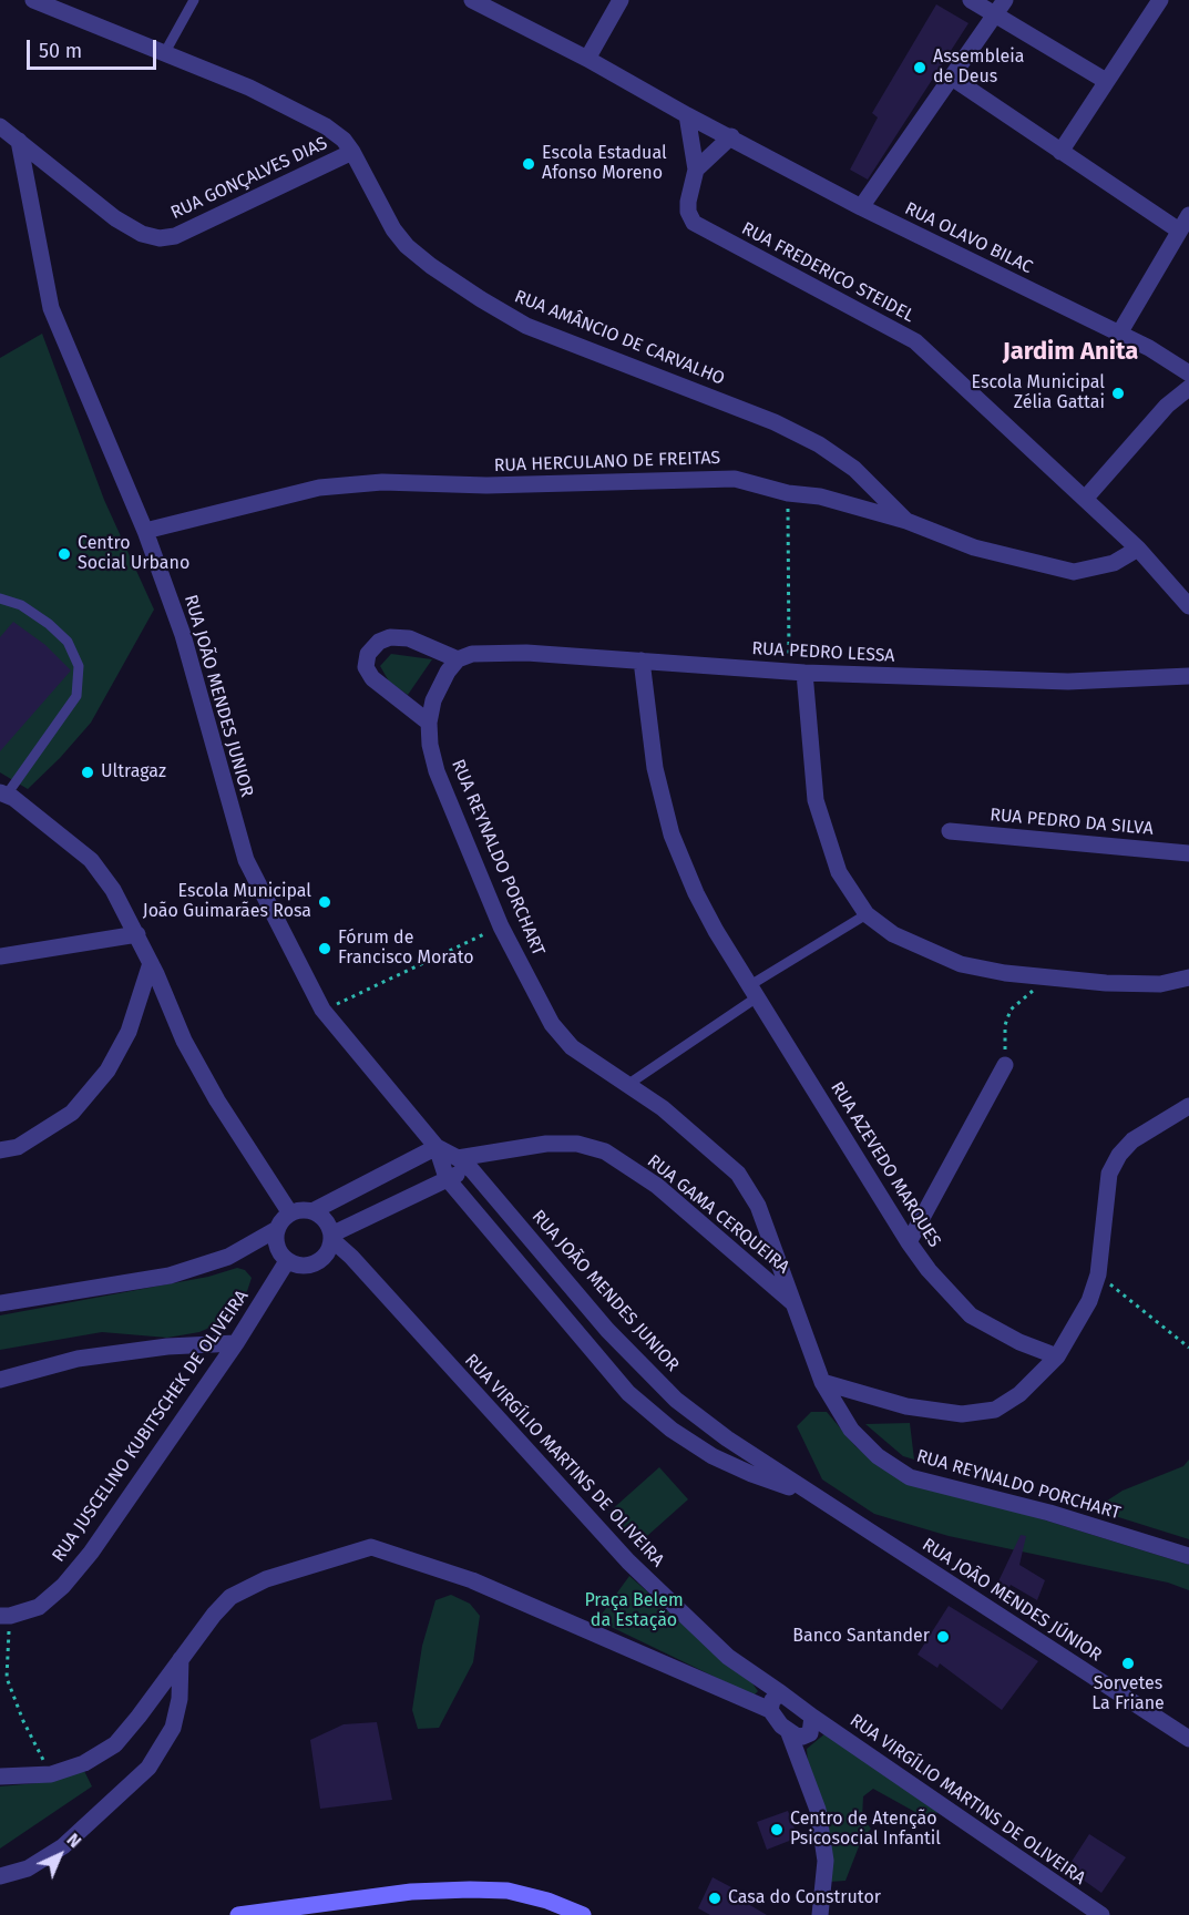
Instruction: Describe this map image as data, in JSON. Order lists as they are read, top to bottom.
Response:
{
  "streets": {
    "street": [
      "RUA GONÇALVES DIAS",
      "RUA OLAVO BILAC",
      "RUA FREDERICO STEIDEL",
      "RUA AMÂNCIO DE CARVALHO",
      "RUA HERCULANO DE FREITAS",
      "RUA PEDRO LESSA",
      "RUA JOÃO MENDES JUNIOR",
      "RUA PEDRO DA SILVA",
      "RUA REYNALDO PORCHART",
      "RUA AZEVEDO MARQUES",
      "RUA GAMA CERQUEIRA",
      "RUA JUSCELINO KUBITSCHEK DE OLIVEIRA",
      "RUA VIRGÍLIO MARTINS DE OLIVEIRA",
      "RUA JOÃO MENDES JÚNIOR"
    ]
  },
  "crossings": [
    ["RUA GONÇALVES DIAS", "RUA AMÂNCIO DE CARVALHO"],
    ["RUA GONÇALVES DIAS", "RUA JOÃO MENDES JUNIOR"],
    ["RUA OLAVO BILAC", "RUA FREDERICO STEIDEL"],
    ["RUA FREDERICO STEIDEL", "RUA HERCULANO DE FREITAS"],
    ["RUA AMÂNCIO DE CARVALHO", "RUA HERCULANO DE FREITAS"],
    ["RUA HERCULANO DE FREITAS", "RUA JOÃO MENDES JUNIOR"],
    ["RUA PEDRO LESSA", "RUA REYNALDO PORCHART"],
    ["RUA PEDRO LESSA", "RUA AZEVEDO MARQUES"],
    ["RUA JOÃO MENDES JUNIOR", "RUA GAMA CERQUEIRA"],
    ["RUA JOÃO MENDES JUNIOR", "RUA JOÃO MENDES JÚNIOR"],
    ["RUA REYNALDO PORCHART", "RUA GAMA CERQUEIRA"],
    ["RUA JUSCELINO KUBITSCHEK DE OLIVEIRA", "RUA VIRGÍLIO MARTINS DE OLIVEIRA"]
  ],
  "districts": ["Jardim Anita"],
  "parks": ["Praça Belem da Estação"],
  "places": [
    "Assembleia de Deus",
    "Escola Estadual Afonso Moreno",
    "Escola Municipal Zélia Gattai",
    "Centro Social Urbano",
    "Ultragaz",
    "Escola Municipal João Guimarães Rosa",
    "Fórum de Francisco Morato",
    "Banco Santander",
    "Sorvetes La Friane",
    "Centro de Atenção Psicosocial Infantil",
    "Casa do Construtor"
  ],
  "scale_bar": "50 m",
  "north": "top right"
}
